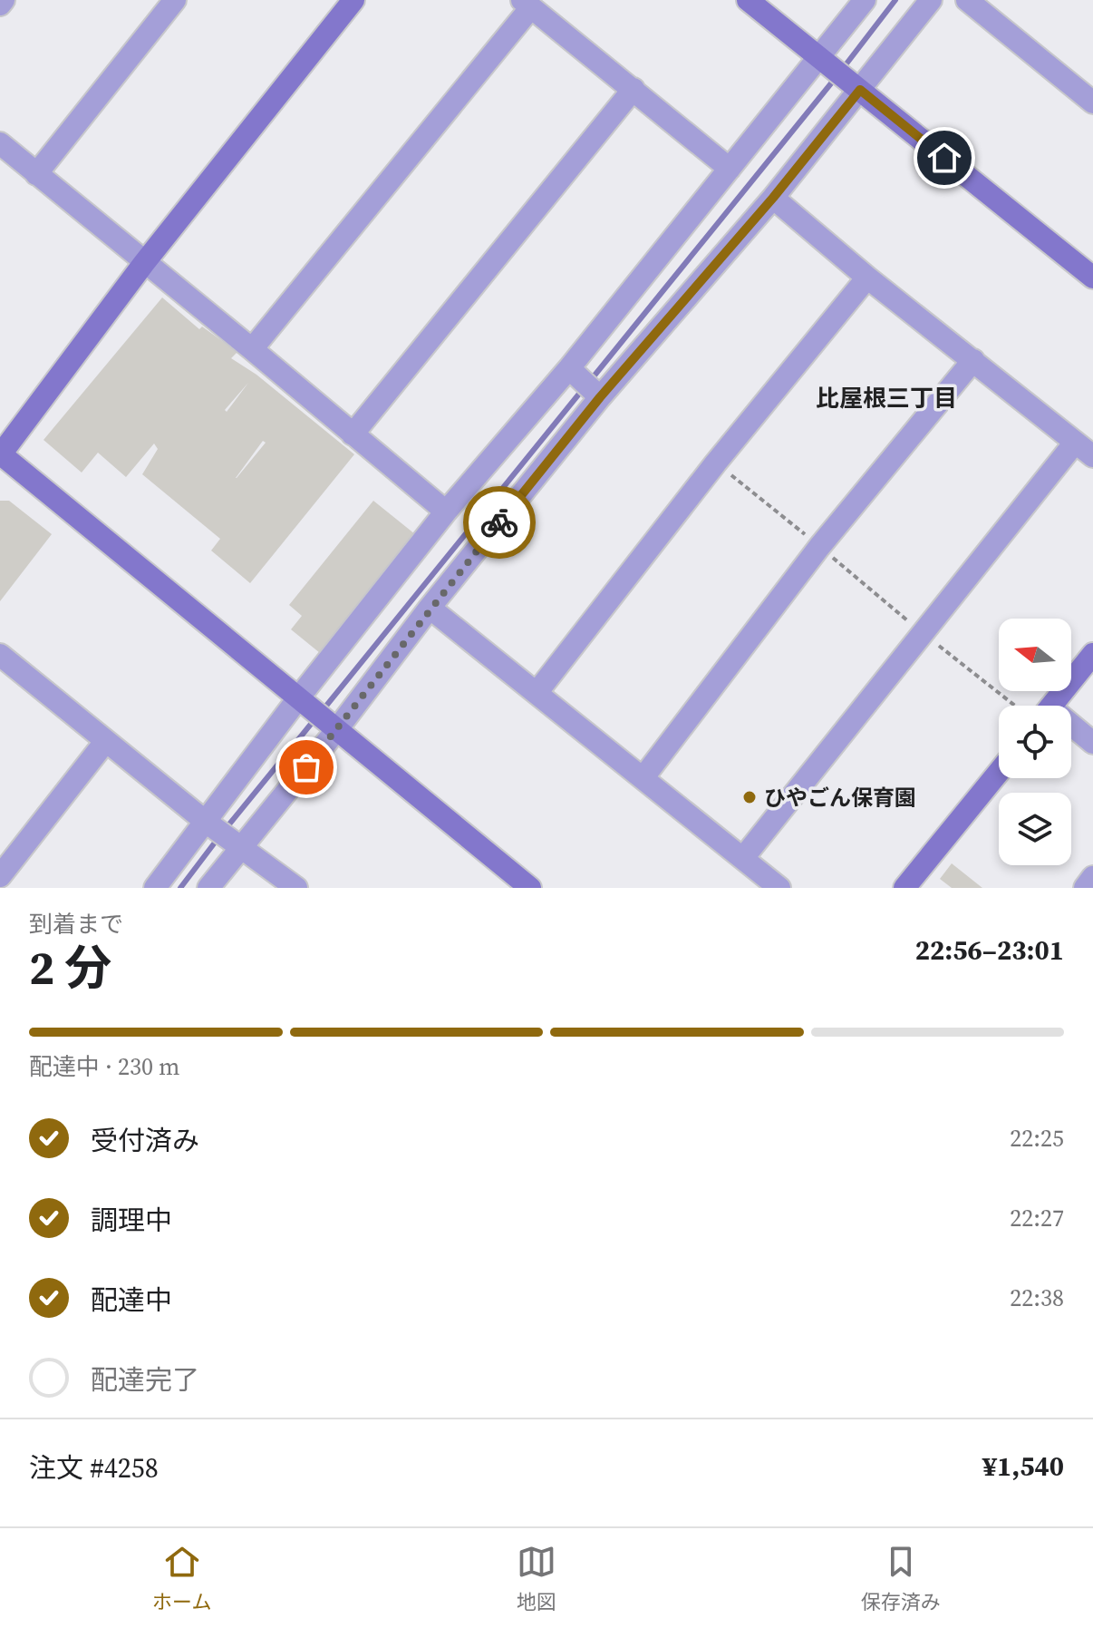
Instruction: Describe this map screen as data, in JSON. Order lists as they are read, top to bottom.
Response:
{
  "districts": ["比屋根三丁目"],
  "places": ["ひやごん保育園"],
  "north": "left",
  "page": {
    "heading": ["2 分", "到着まで", "22:56–23:01"],
    "panel": ["注文 #4258", "¥1,540"],
    "bar": "配達中 · 230 m",
    "list": [
      ["受付済み", "22:25"],
      ["調理中", "22:27"],
      ["配達中", "22:38"],
      "配達完了"
    ],
    "tabs": ["ホーム", "地図", "保存済み"]
  }
}
